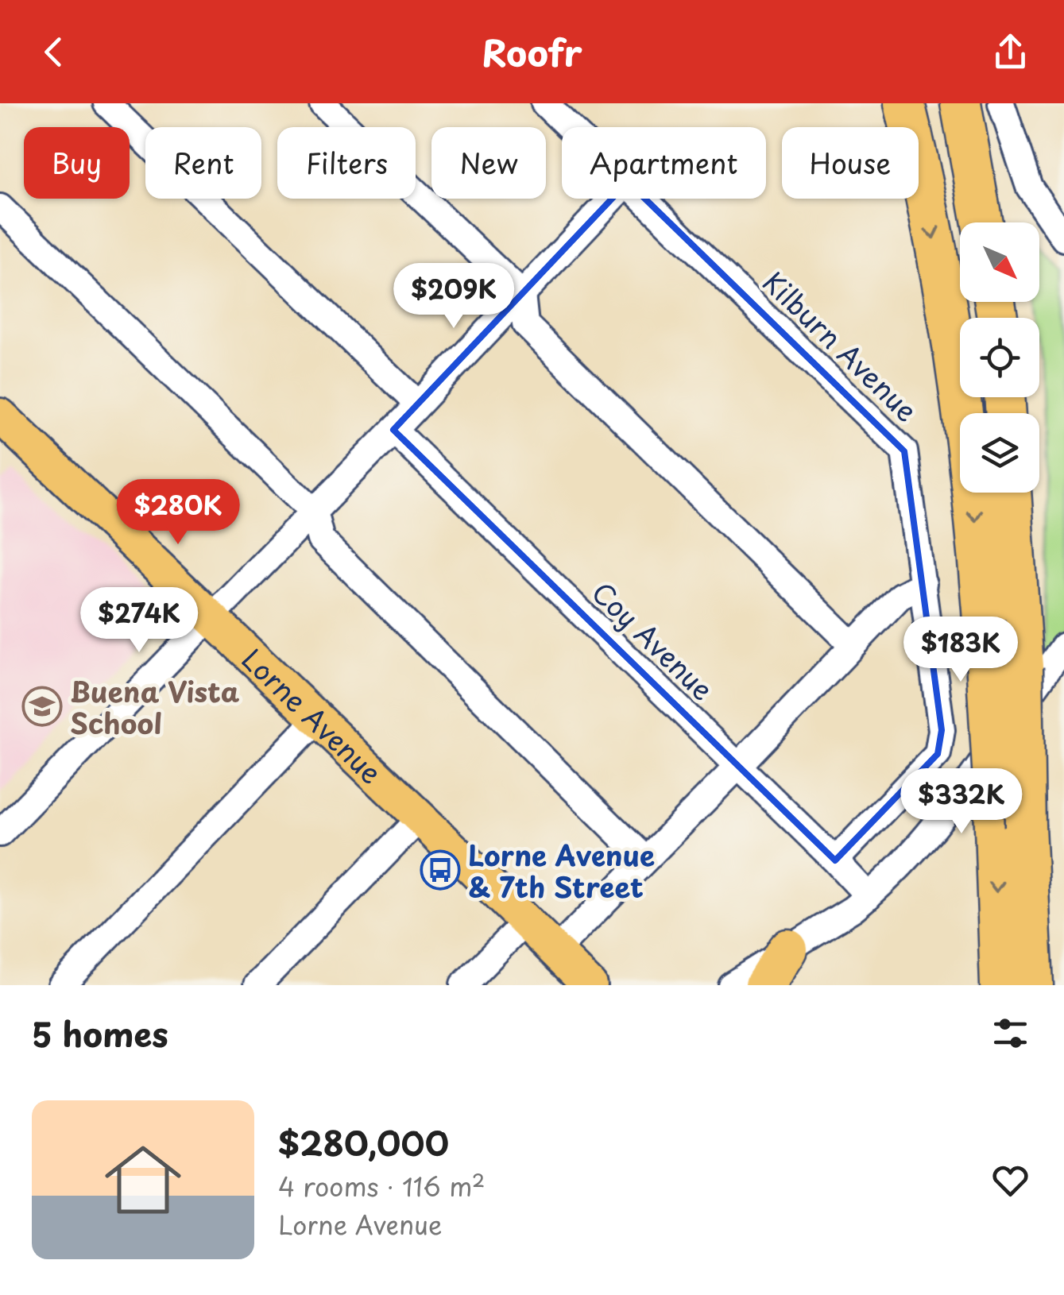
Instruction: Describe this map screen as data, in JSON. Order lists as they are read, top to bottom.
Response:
{
  "streets": {
    "main road": ["Lorne Avenue"],
    "street": ["Kilburn Avenue", "Coy Avenue"]
  },
  "crossings": [
    ["Kilburn Avenue", "Coy Avenue"]
  ],
  "places": {
    "school or university": ["Buena Vista School"],
    "bus stop": ["Lorne Avenue & 7th Street"]
  },
  "north": "bottom right",
  "page": {
    "header": "Roofr",
    "chip": [
      "Buy",
      "Rent",
      "Filters",
      "New",
      "Apartment",
      "House"
    ],
    "price": [
      "$209K",
      "$280K",
      "$274K",
      "$183K",
      "$332K"
    ],
    "heading": "5 homes",
    "list": [
      {
        "name": "$280,000",
        "note": "4 rooms · 116 m² · Lorne Avenue"
      }
    ]
  }
}
